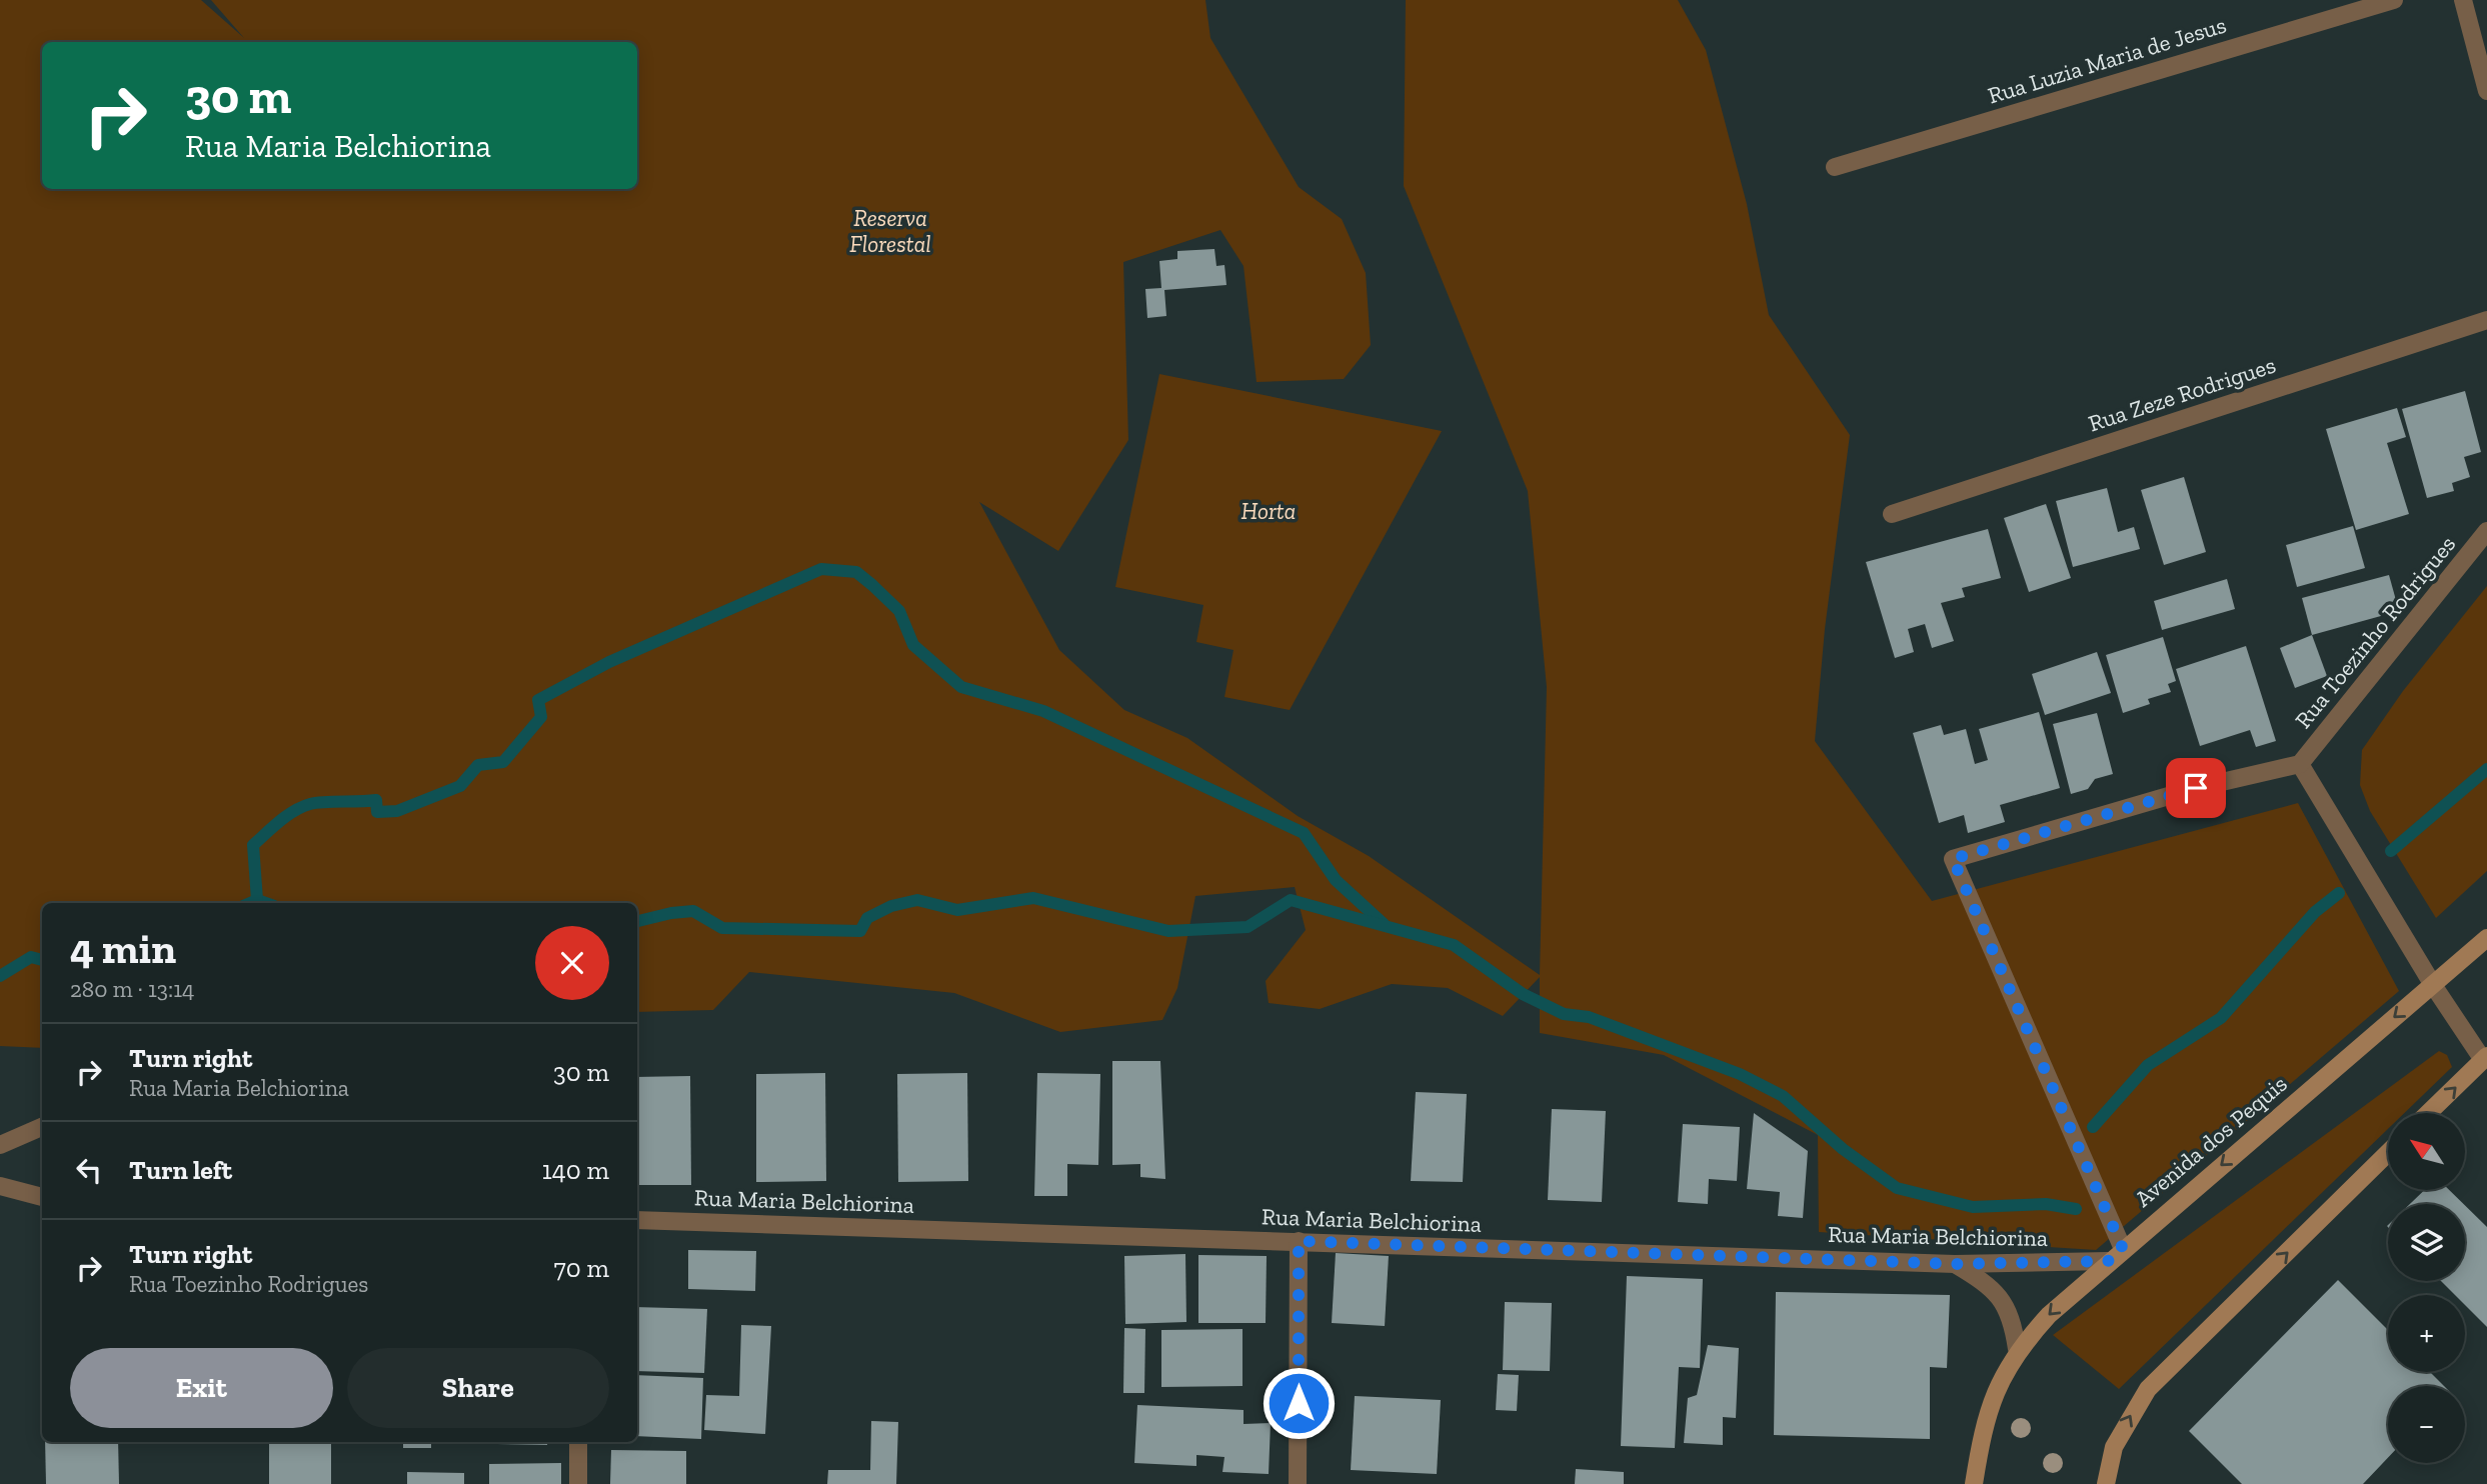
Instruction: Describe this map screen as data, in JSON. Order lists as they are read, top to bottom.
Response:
{
  "streets": {
    "main road": ["Avenida dos Pequis"],
    "street": [
      "Rua Luzia Maria de Jesus",
      "Rua Zeze Rodrigues",
      "Rua Toezinho Rodrigues",
      "Rua Maria Belchiorina"
    ]
  },
  "crossings": [
    ["Rua Toezinho Rodrigues", "Avenida dos Pequis"],
    ["Avenida dos Pequis", "Rua Maria Belchiorina"]
  ],
  "parks": ["Reserva Florestal", "Horta"],
  "north": "top left",
  "page": {
    "turn": ["30 m", "Rua Maria Belchiorina"],
    "heading": ["4 min", "280 m · 13:14"],
    "list": [
      {
        "name": "Turn right",
        "note": "Rua Maria Belchiorina",
        "value": "30 m"
      },
      {
        "name": "Turn left",
        "value": "140 m"
      },
      {
        "name": "Turn right",
        "note": "Rua Toezinho Rodrigues",
        "value": "70 m"
      }
    ],
    "map_buttons": ["+", "−"],
    "buttons": ["Exit", "Share"]
  }
}
